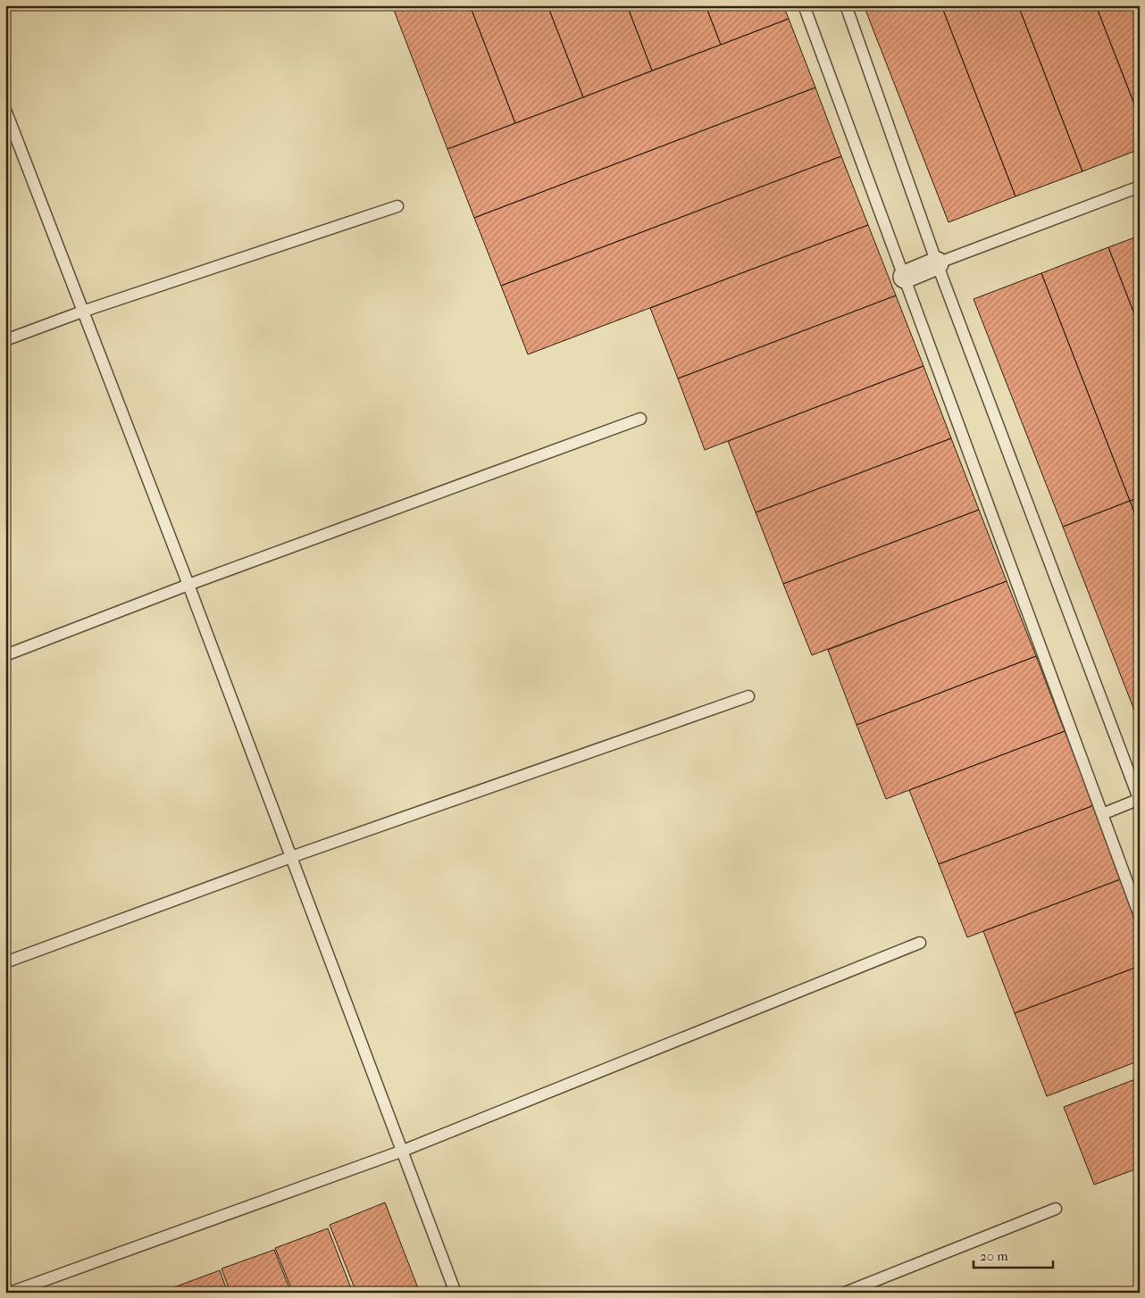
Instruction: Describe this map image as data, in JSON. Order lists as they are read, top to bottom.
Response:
{
  "scale_bar": "20 m"
}
